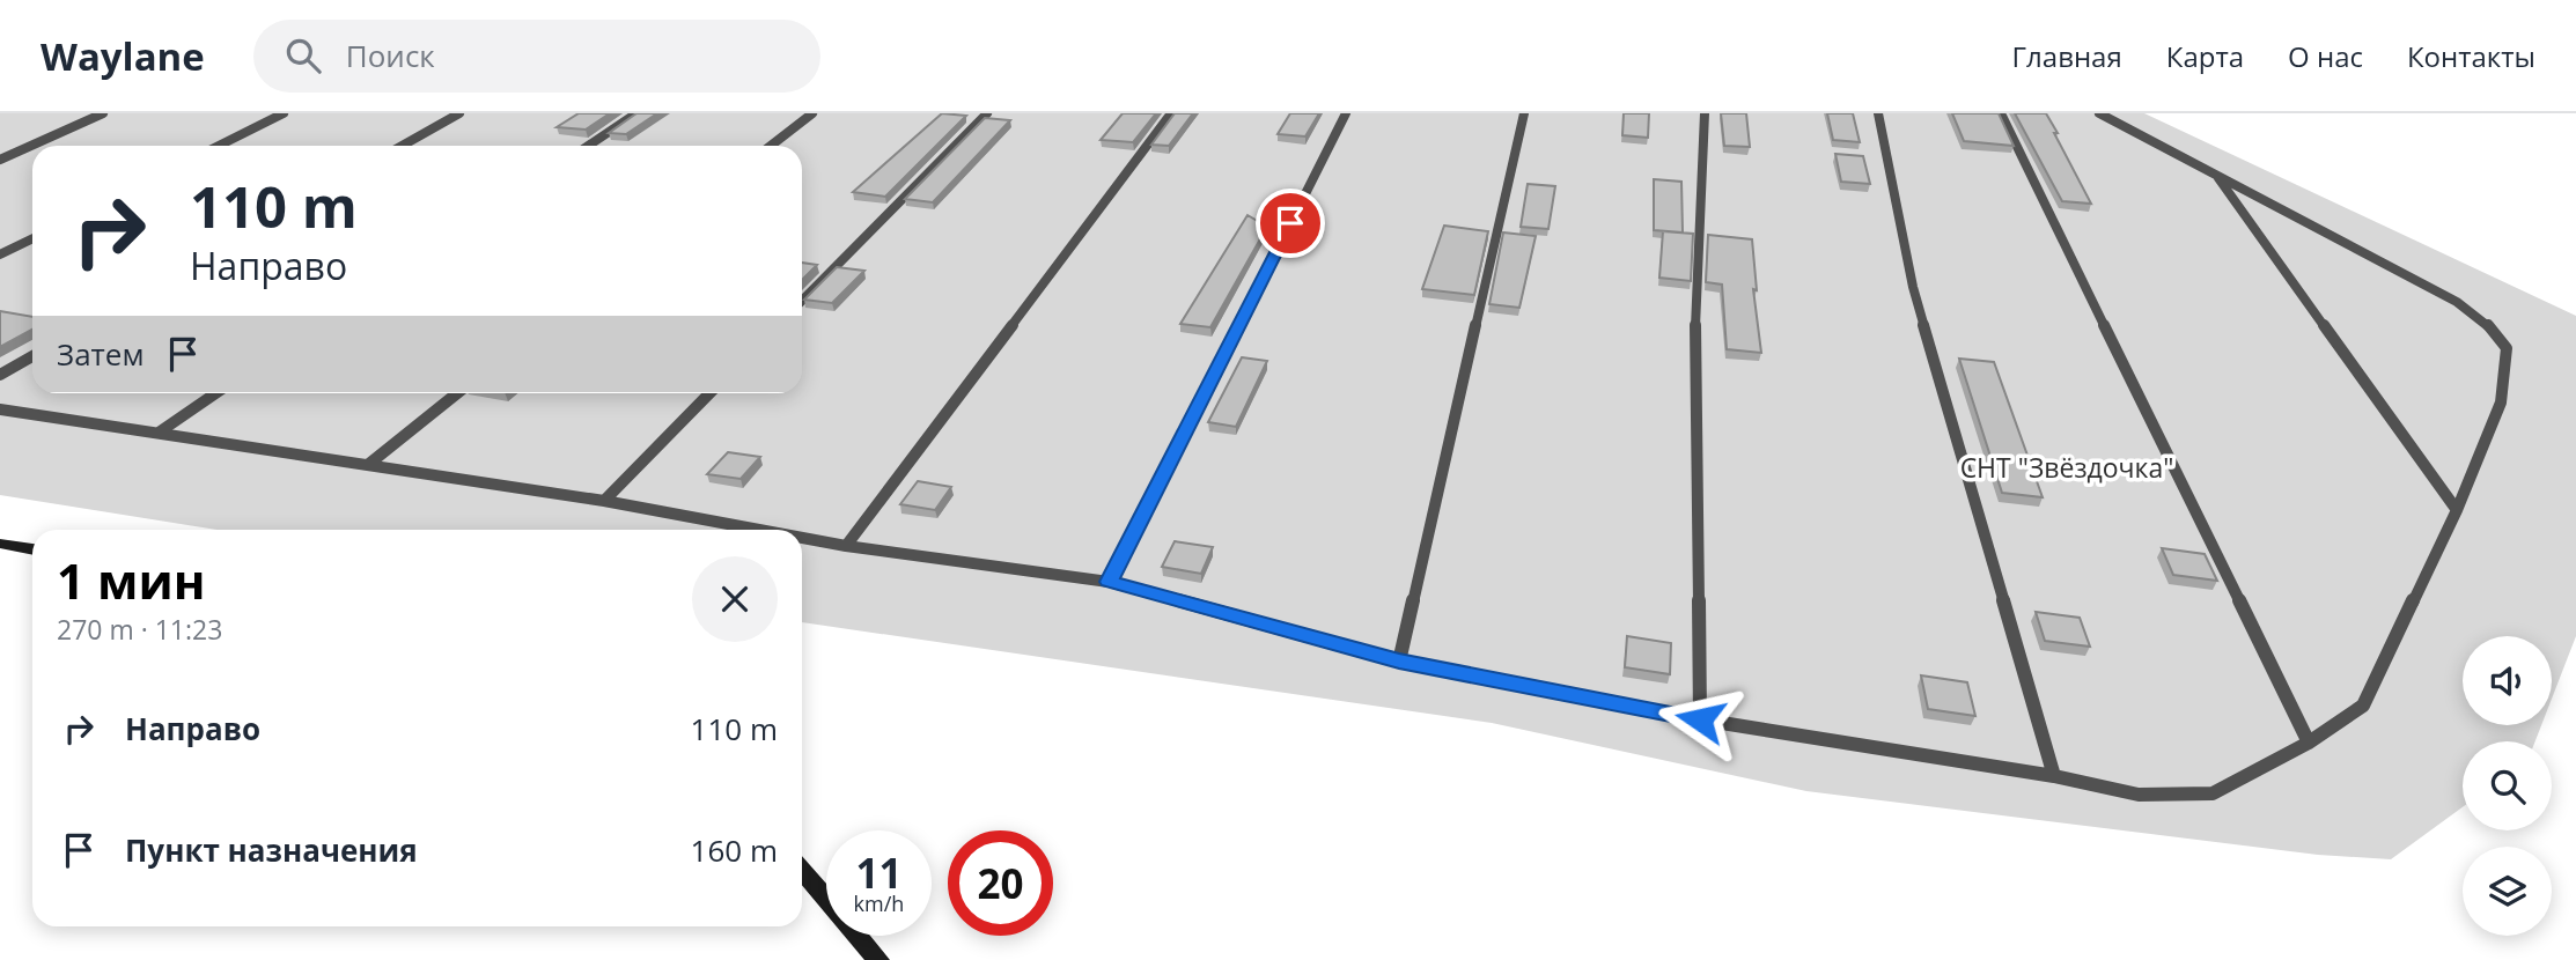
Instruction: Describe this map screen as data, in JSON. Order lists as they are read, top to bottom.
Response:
{
  "parks": ["СНТ \"Звёздочка\""],
  "page": {
    "header": "Waylane",
    "search": "Поиск",
    "nav": [
      "Главная",
      "Карта",
      "О нас",
      "Контакты"
    ],
    "turn": ["110 m", "Направо"],
    "then": "Затем",
    "heading": ["1 мин", "270 m · 11:23"],
    "list": [
      {
        "name": "Направо",
        "value": "110 m"
      },
      {
        "name": "Пункт назначения",
        "value": "160 m"
      }
    ],
    "speed": "11 km/h",
    "limit": "20"
  }
}
